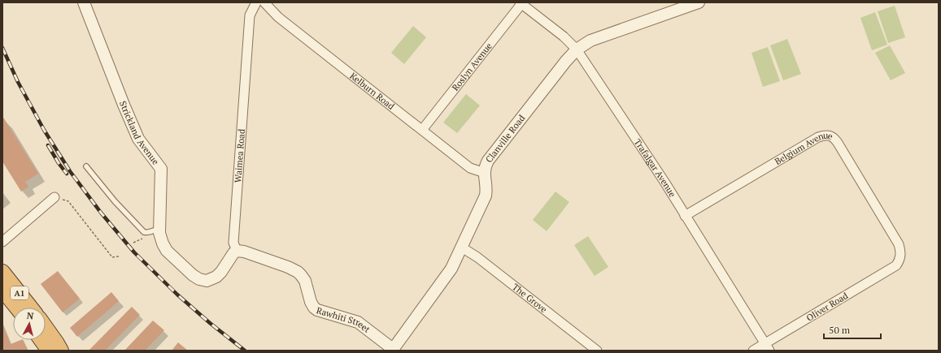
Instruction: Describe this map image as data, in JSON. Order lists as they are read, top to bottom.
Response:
{
  "streets": {
    "highway": ["A1"],
    "street": [
      "Roslyn Avenue",
      "Kelburn Road",
      "Strickland Avenue",
      "Clanville Road",
      "Belgium Avenue",
      "Waimea Road",
      "Trafalgar Avenue",
      "The Grove",
      "Oliver Road",
      "Rawhiti Street"
    ]
  },
  "crossings": [
    ["Roslyn Avenue", "Kelburn Road"],
    ["Roslyn Avenue", "Trafalgar Avenue"],
    ["Kelburn Road", "Clanville Road"],
    ["Strickland Avenue", "Waimea Road"],
    ["Strickland Avenue", "Rawhiti Street"],
    ["Clanville Road", "Trafalgar Avenue"],
    ["Clanville Road", "The Grove"],
    ["Clanville Road", "Rawhiti Street"],
    ["Belgium Avenue", "Trafalgar Avenue"],
    ["Belgium Avenue", "Oliver Road"],
    ["Waimea Road", "Rawhiti Street"],
    ["Trafalgar Avenue", "Oliver Road"]
  ],
  "scale_bar": "50 m",
  "north": "top"
}
